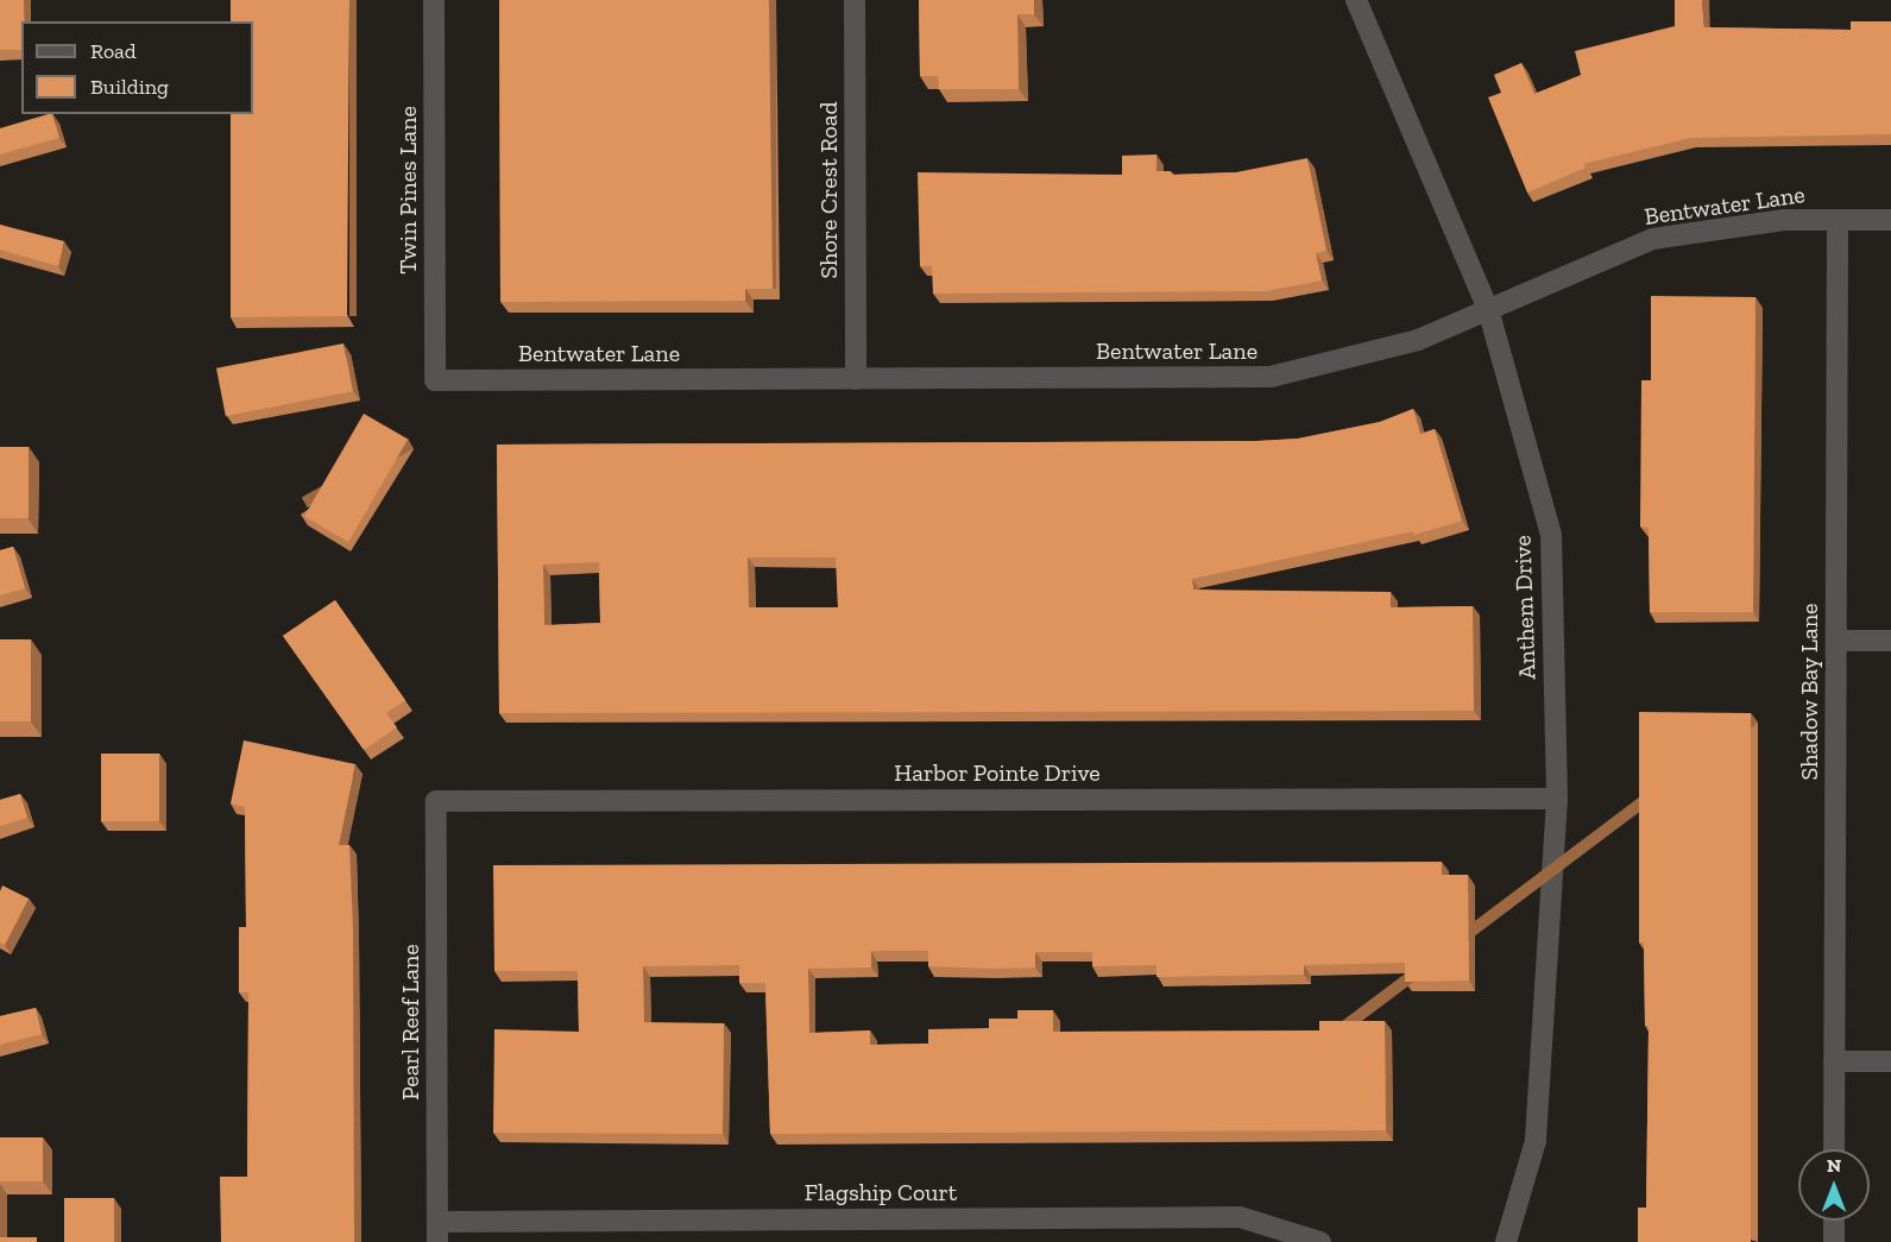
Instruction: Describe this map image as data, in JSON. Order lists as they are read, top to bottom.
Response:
{
  "streets": {
    "street": [
      "Twin Pines Lane",
      "Shore Crest Road",
      "Bentwater Lane",
      "Anthem Drive",
      "Shadow Bay Lane",
      "Harbor Pointe Drive",
      "Pearl Reef Lane",
      "Flagship Court"
    ]
  },
  "crossings": [
    ["Twin Pines Lane", "Bentwater Lane"],
    ["Shore Crest Road", "Bentwater Lane"],
    ["Bentwater Lane", "Anthem Drive"],
    ["Bentwater Lane", "Shadow Bay Lane"],
    ["Anthem Drive", "Harbor Pointe Drive"],
    ["Harbor Pointe Drive", "Pearl Reef Lane"],
    ["Pearl Reef Lane", "Flagship Court"]
  ],
  "legend": ["Road", "Building"],
  "north": "top"
}
